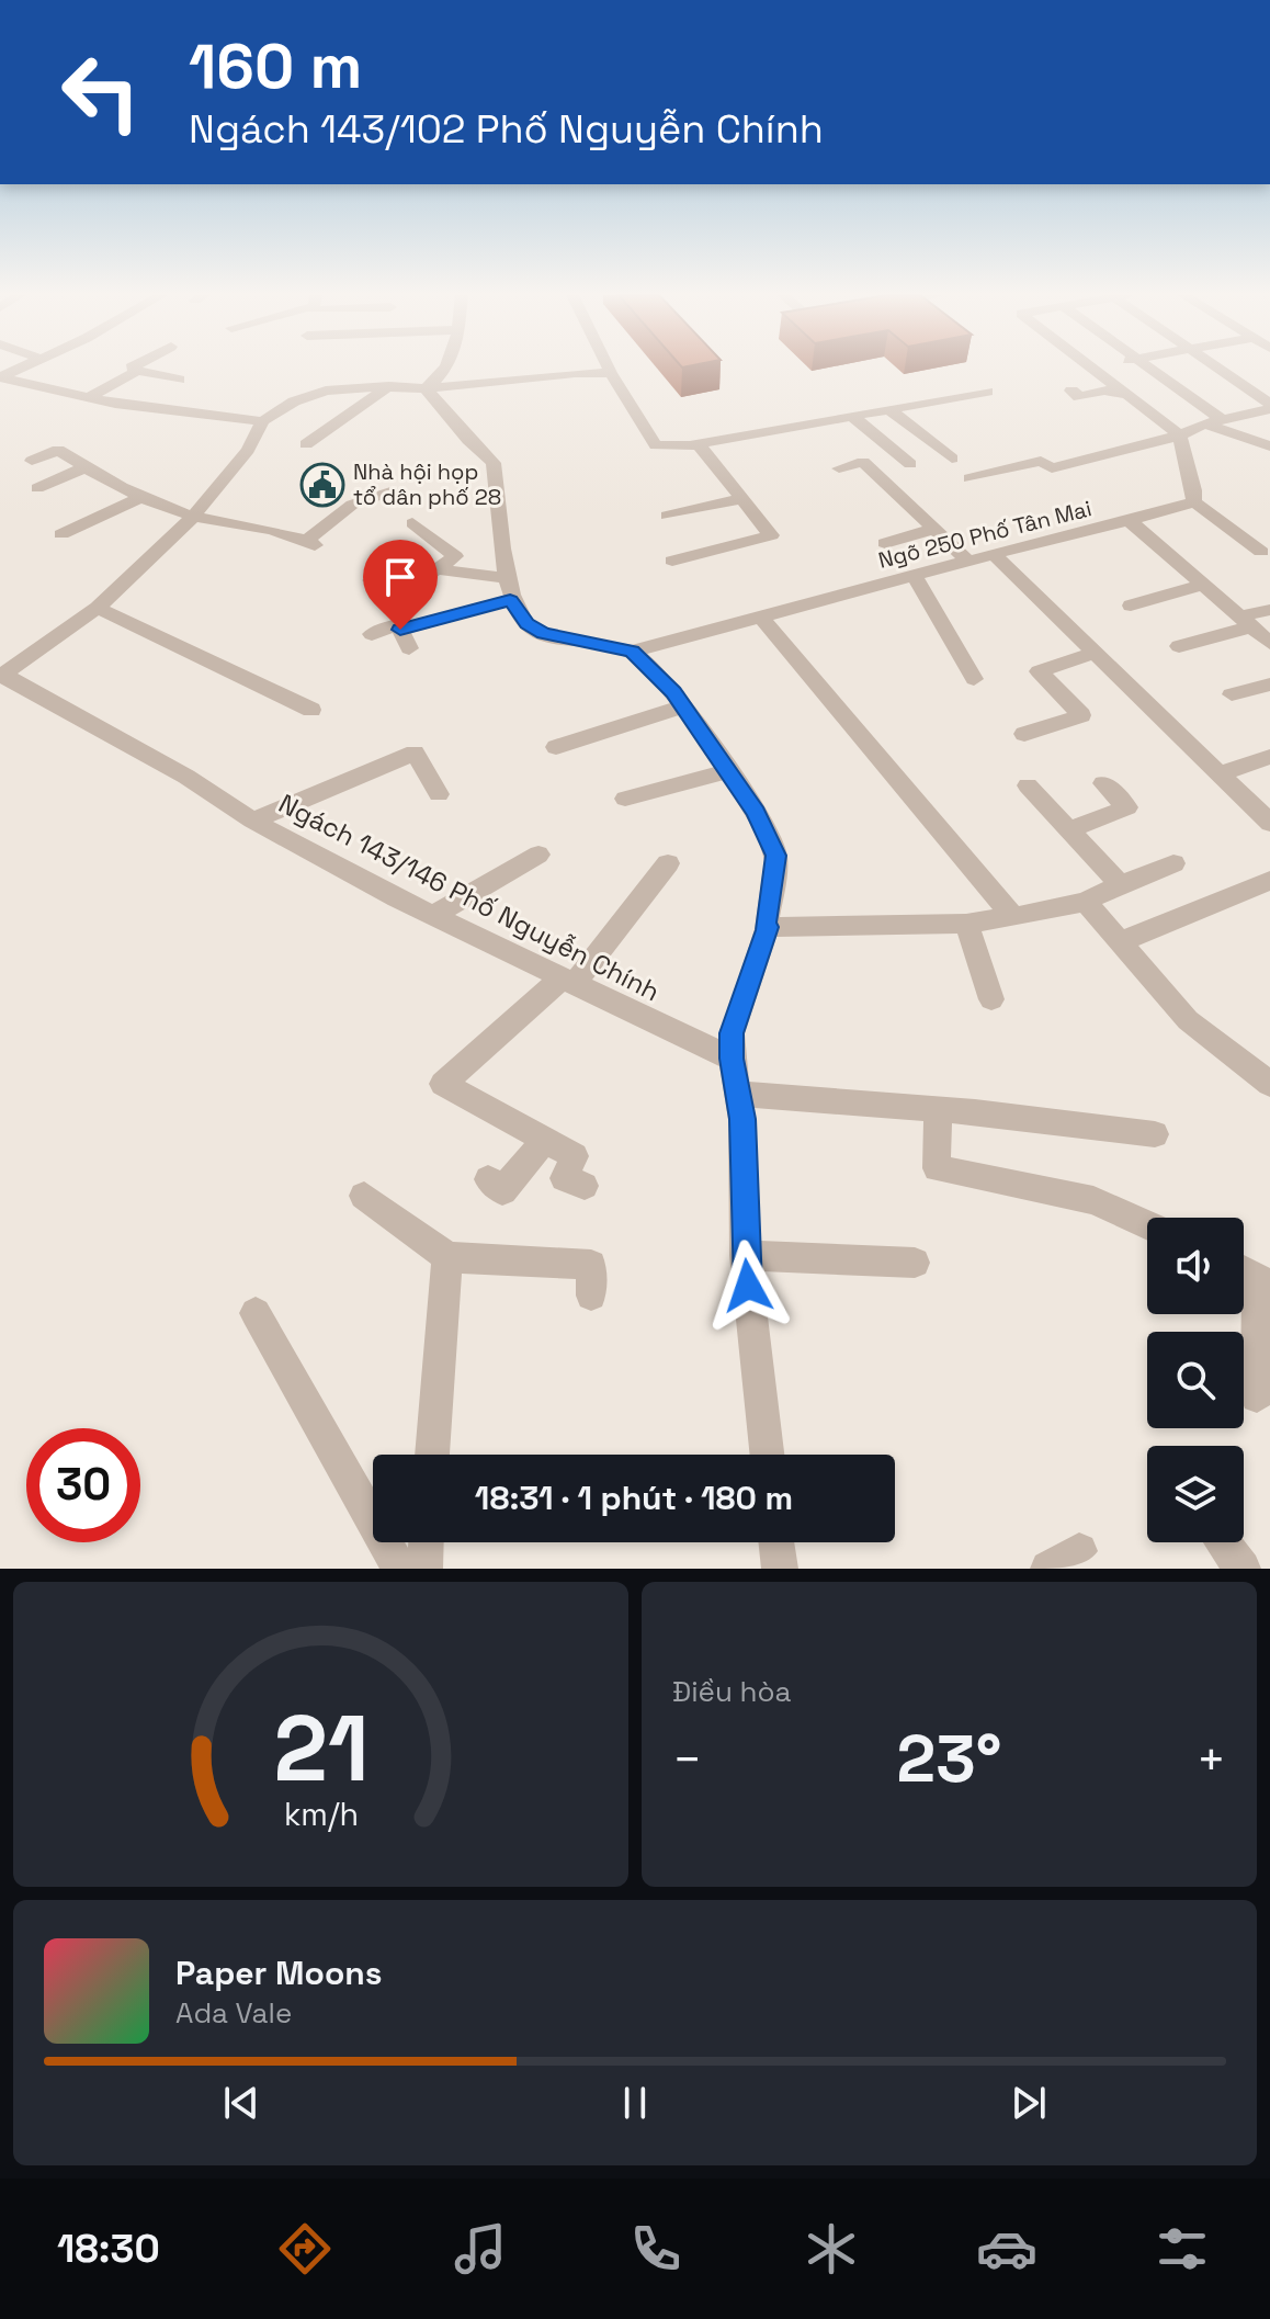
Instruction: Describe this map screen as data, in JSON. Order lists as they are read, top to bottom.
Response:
{
  "streets": {
    "street": ["Ngõ 250 Phố Tân Mai", "Ngách 143/146 Phố Nguyễn Chính"]
  },
  "places": {
    "public building": ["Nhà hội họp tổ dân phố 28"]
  },
  "page": {
    "turn": ["160 m", "Ngách 143/102 Phố Nguyễn Chính"],
    "limit": "30",
    "trip": "18:31 · 1 phút · 180 m",
    "tile": "Điều hòa",
    "heat": ["−", "23°", "+"],
    "song": ["Paper Moons", "Ada Vale"],
    "tabs": "18:30",
    "gauge": ["21", "km/h"]
  }
}
